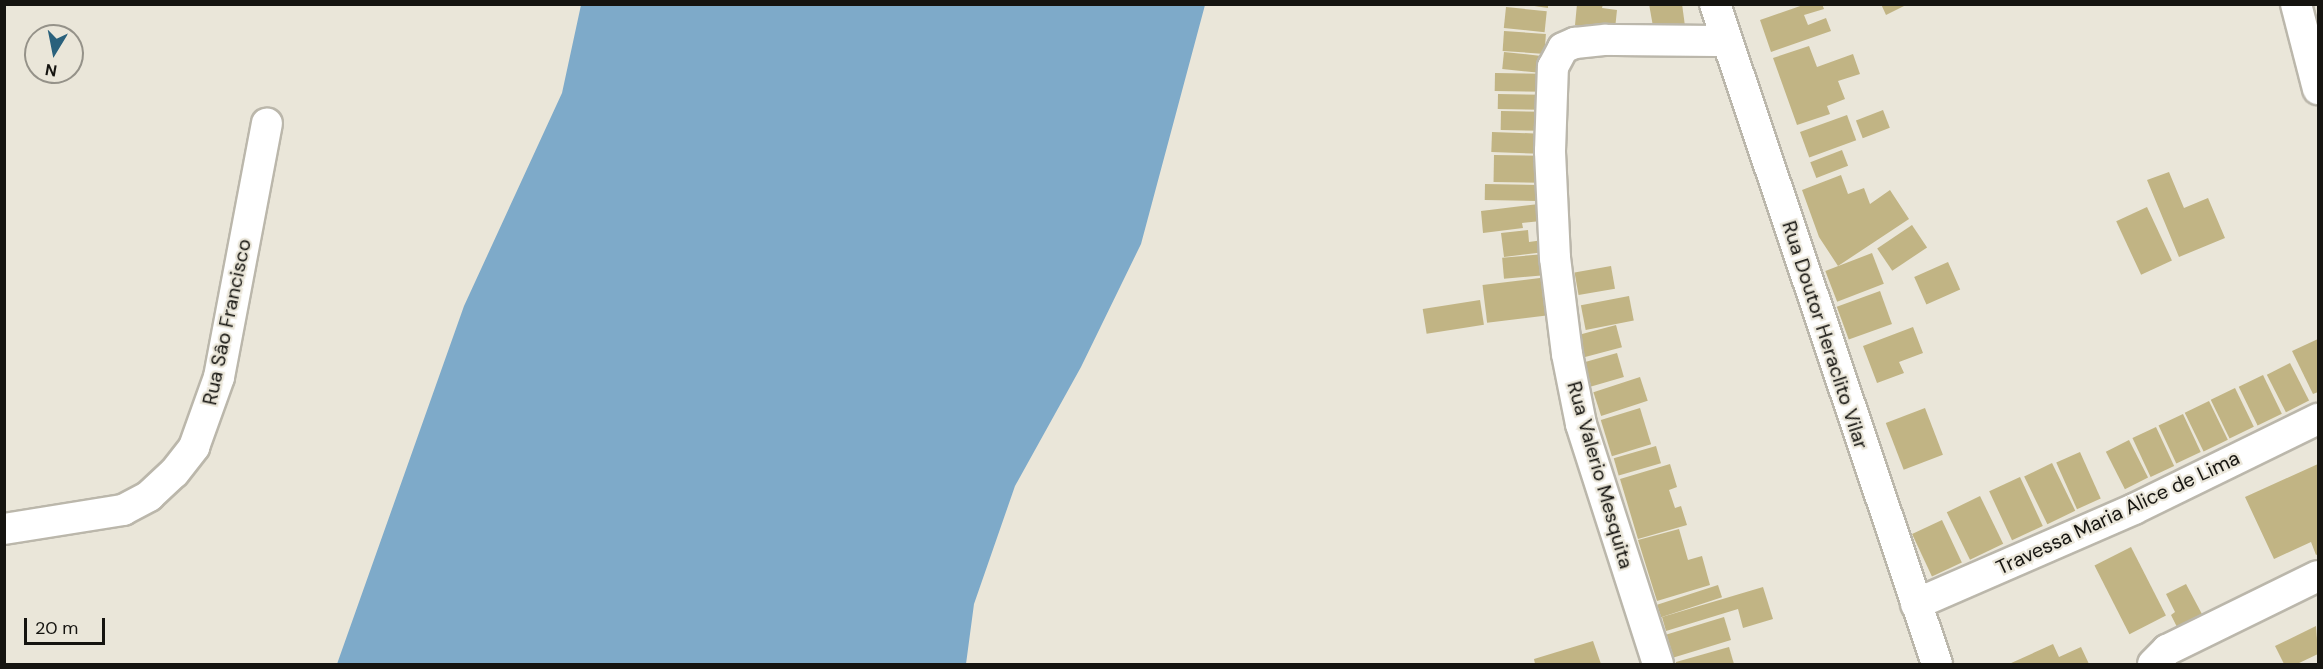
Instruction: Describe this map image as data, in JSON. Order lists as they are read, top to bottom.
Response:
{
  "streets": {
    "street": [
      "Rua Sâo Francisco",
      "Rua Doutor Heraclito Vilar",
      "Rua Valerio Mesquita",
      "Travessa Maria Alice de Lima"
    ]
  },
  "crossings": [
    ["Rua Doutor Heraclito Vilar", "Rua Valerio Mesquita"],
    ["Rua Doutor Heraclito Vilar", "Travessa Maria Alice de Lima"]
  ],
  "scale_bar": "20 m",
  "north": "bottom"
}
